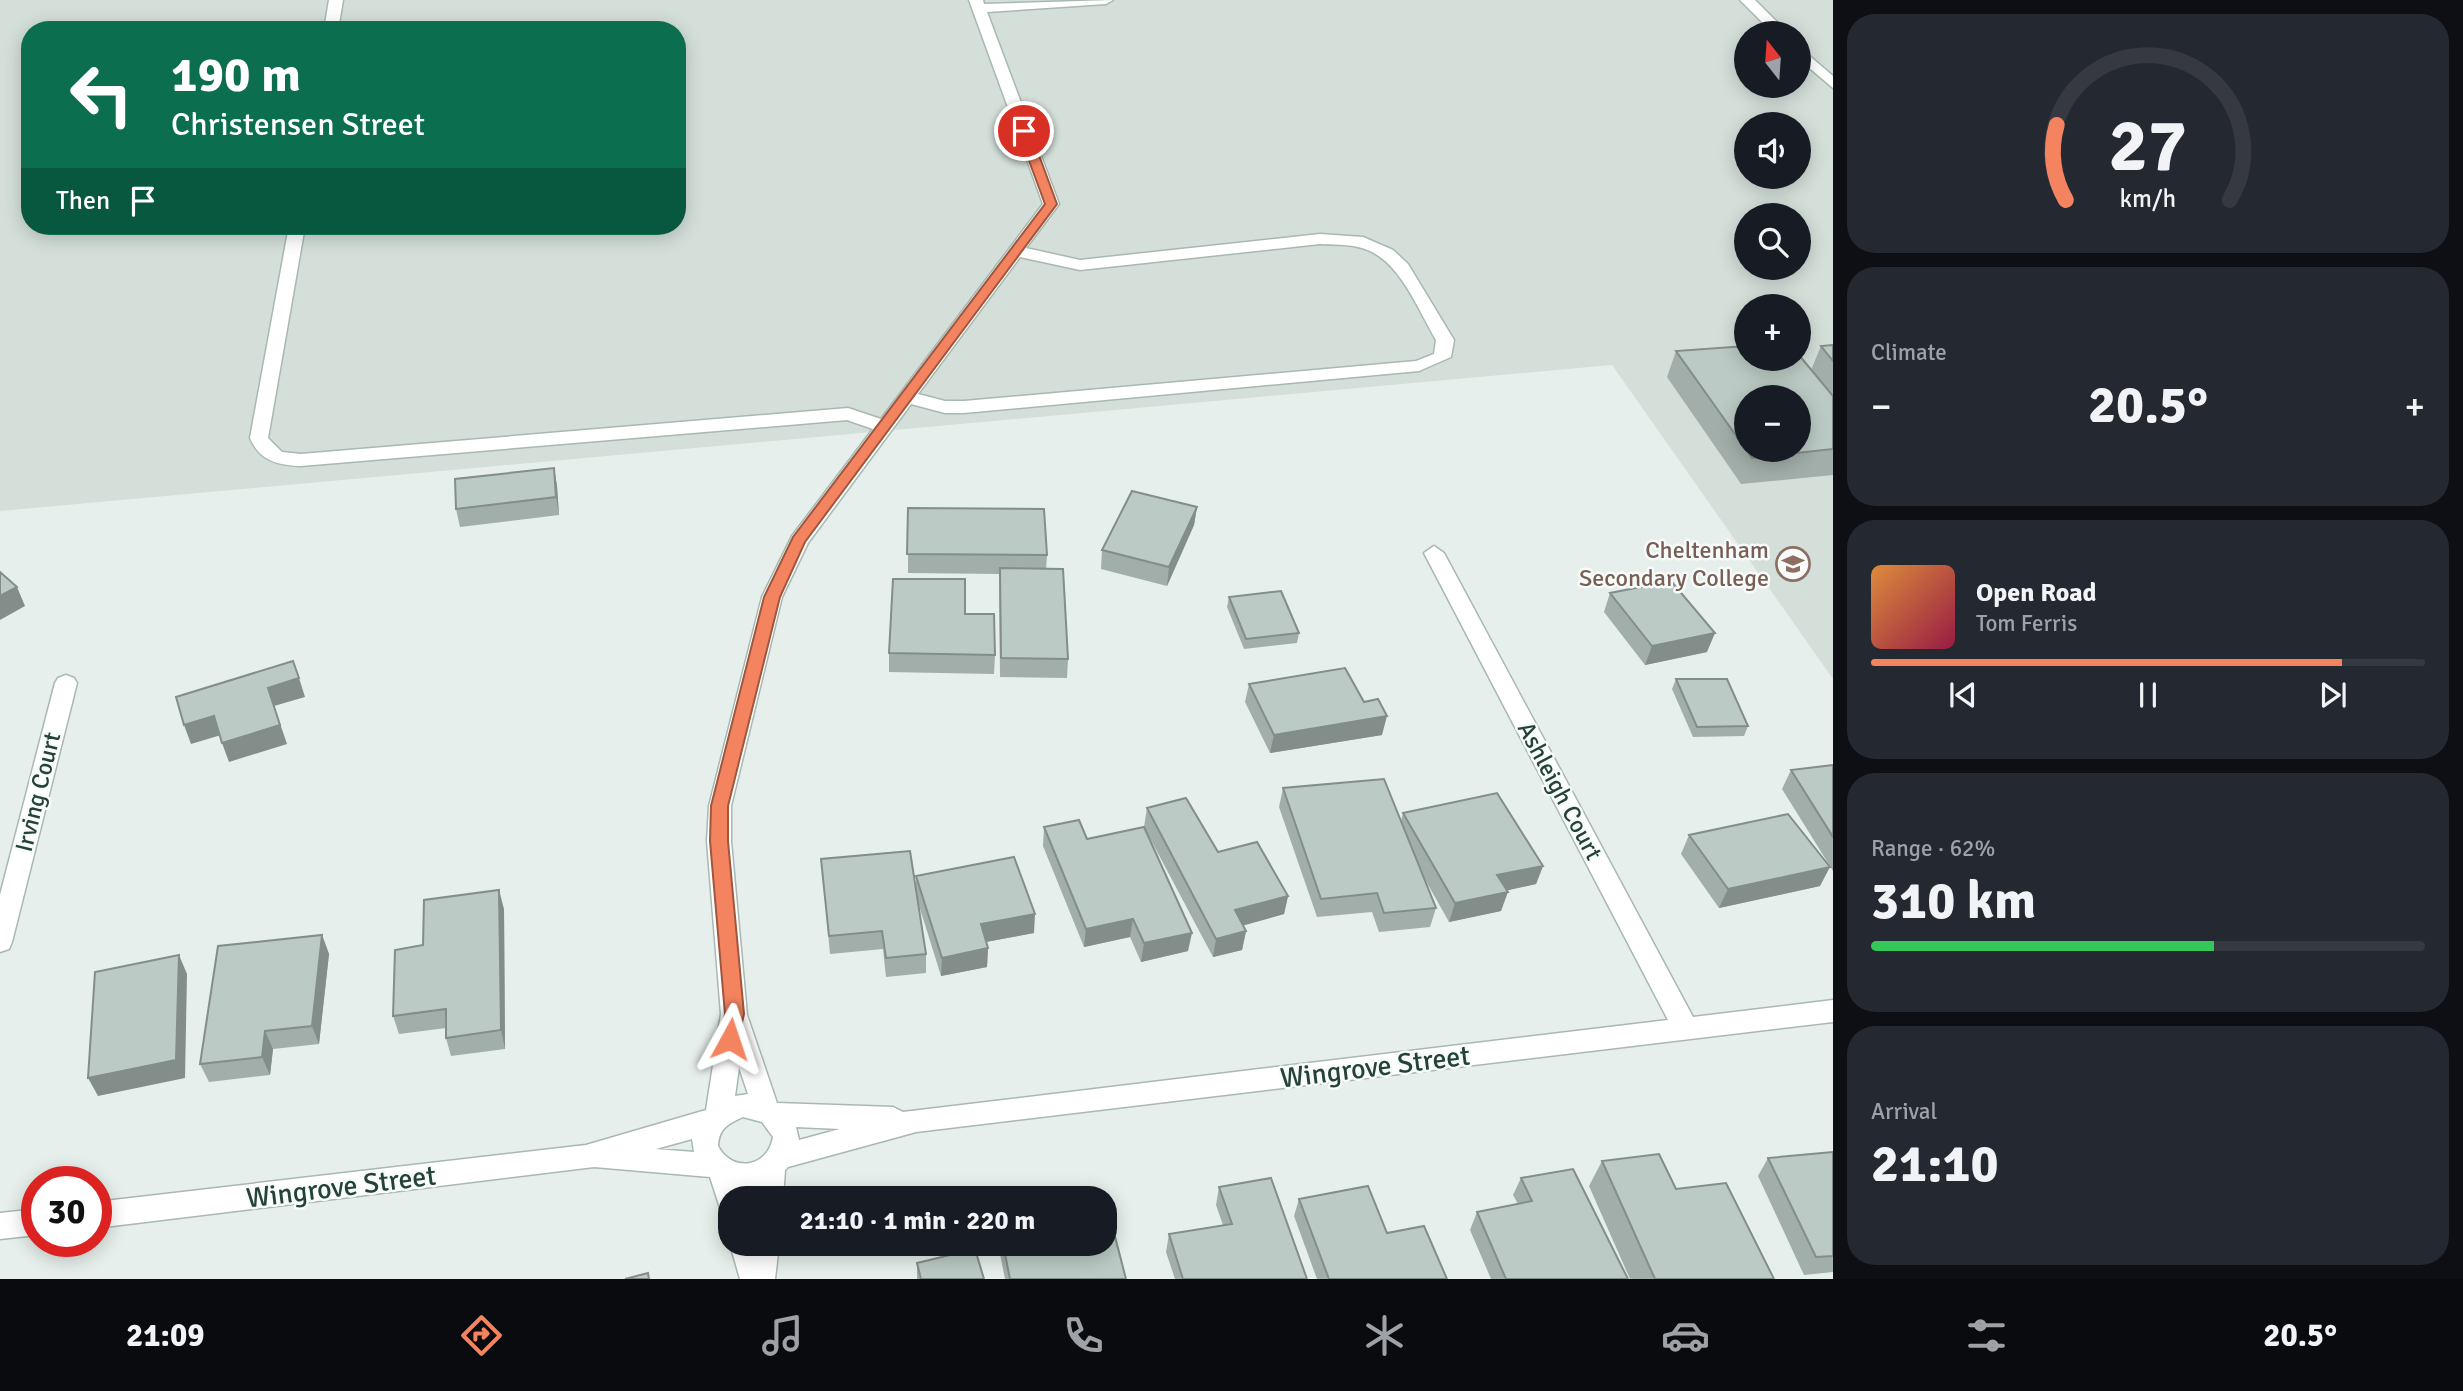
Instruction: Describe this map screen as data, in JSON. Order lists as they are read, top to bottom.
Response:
{
  "streets": {
    "street": ["Ashleigh Court", "Irving Court", "Wingrove Street"]
  },
  "crossings": [
    ["Ashleigh Court", "Wingrove Street"]
  ],
  "places": {
    "school or university": ["Cheltenham Secondary College"]
  },
  "north": "top",
  "page": {
    "map_buttons": ["+", "−"],
    "turn": ["190 m", "Christensen Street"],
    "then": "Then",
    "tile": [
      "Climate",
      ["Range · 62%", "310 km"],
      ["Arrival", "21:10"]
    ],
    "heat": ["−", "20.5°", "+"],
    "song": ["Open Road", "Tom Ferris"],
    "limit": "30",
    "trip": "21:10 · 1 min · 220 m",
    "tabs": ["21:09", "20.5°"],
    "gauge": ["27", "km/h"]
  }
}
